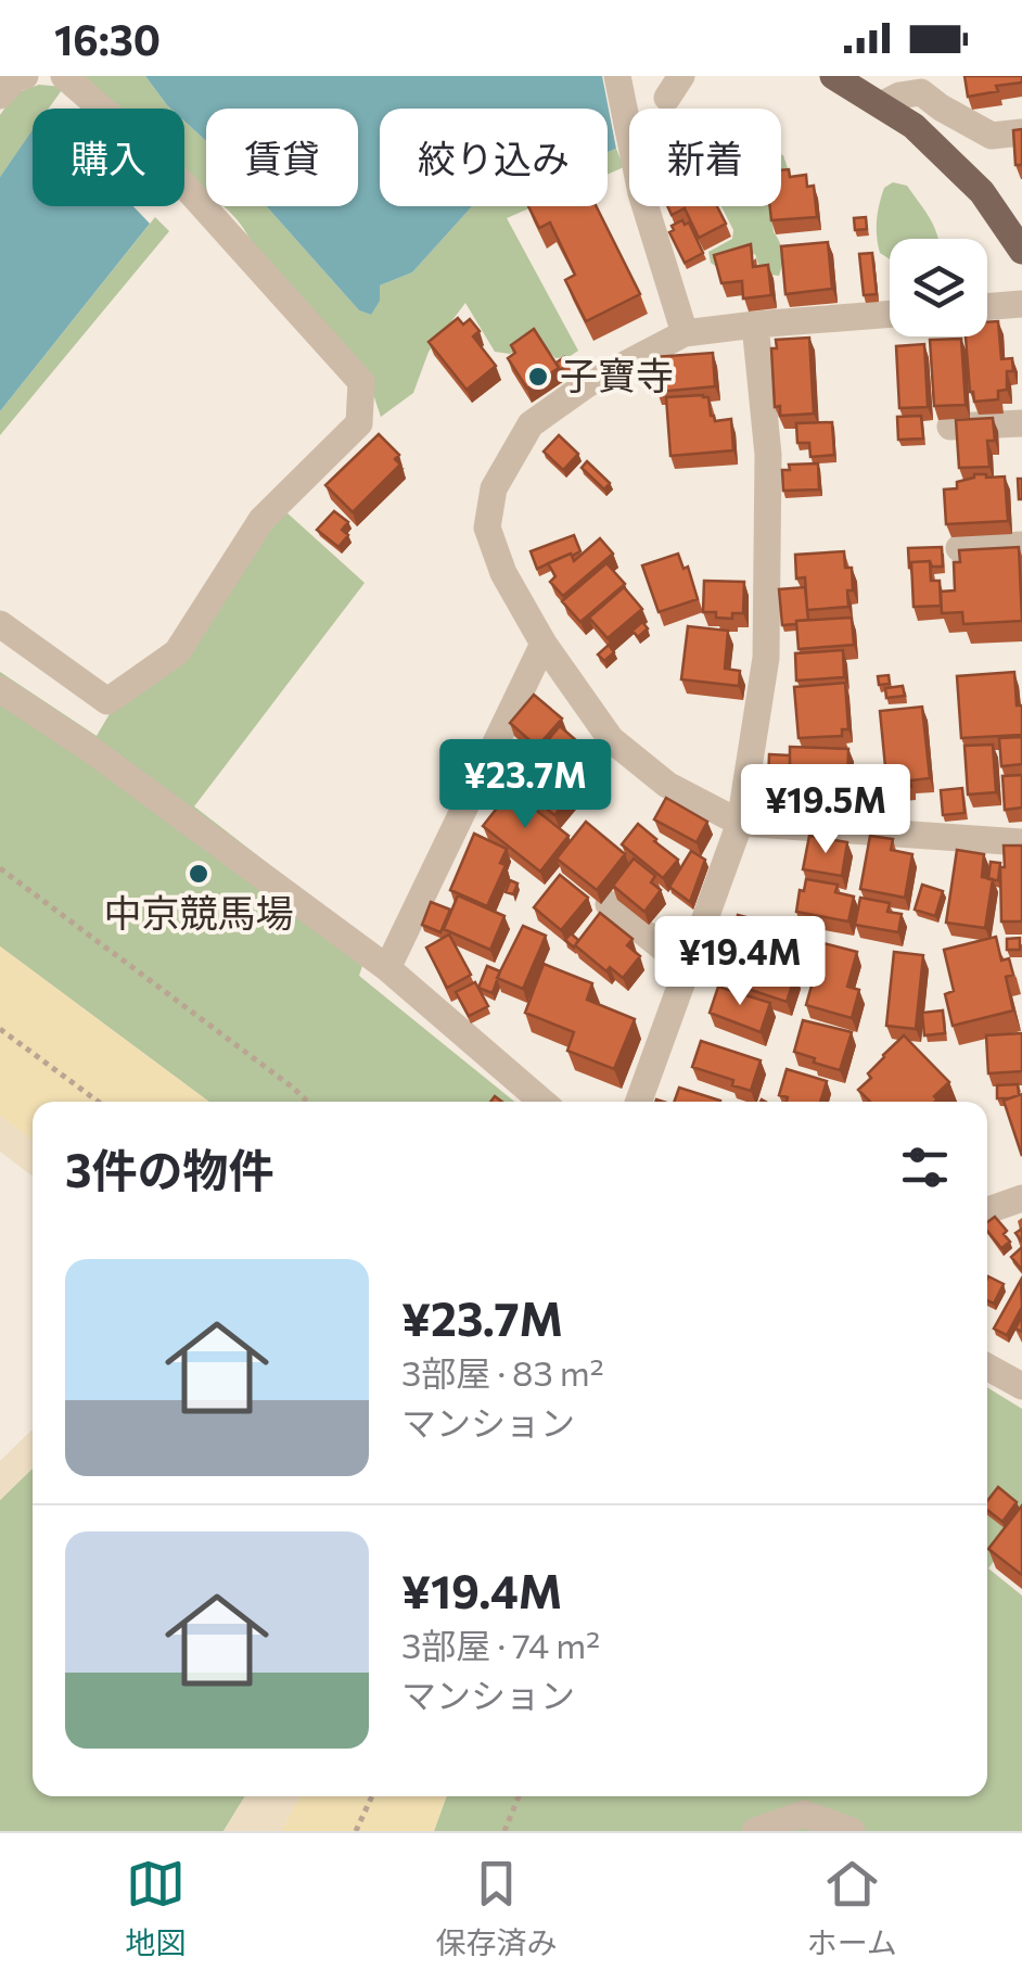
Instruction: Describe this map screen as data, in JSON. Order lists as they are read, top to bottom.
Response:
{
  "places": ["子寶寺", "中京競馬場"],
  "page": {
    "status": "16:30",
    "chip": [
      "購入",
      "賃貸",
      "絞り込み",
      "新着"
    ],
    "price": ["¥23.7M", "¥19.5M", "¥19.4M"],
    "heading": "3件の物件",
    "list": [
      {
        "name": "¥23.7M",
        "note": "3部屋 · 83 m² · マンション"
      },
      {
        "name": "¥19.4M",
        "note": "3部屋 · 74 m² · マンション"
      }
    ],
    "tabs": ["地図", "保存済み", "ホーム"]
  }
}
